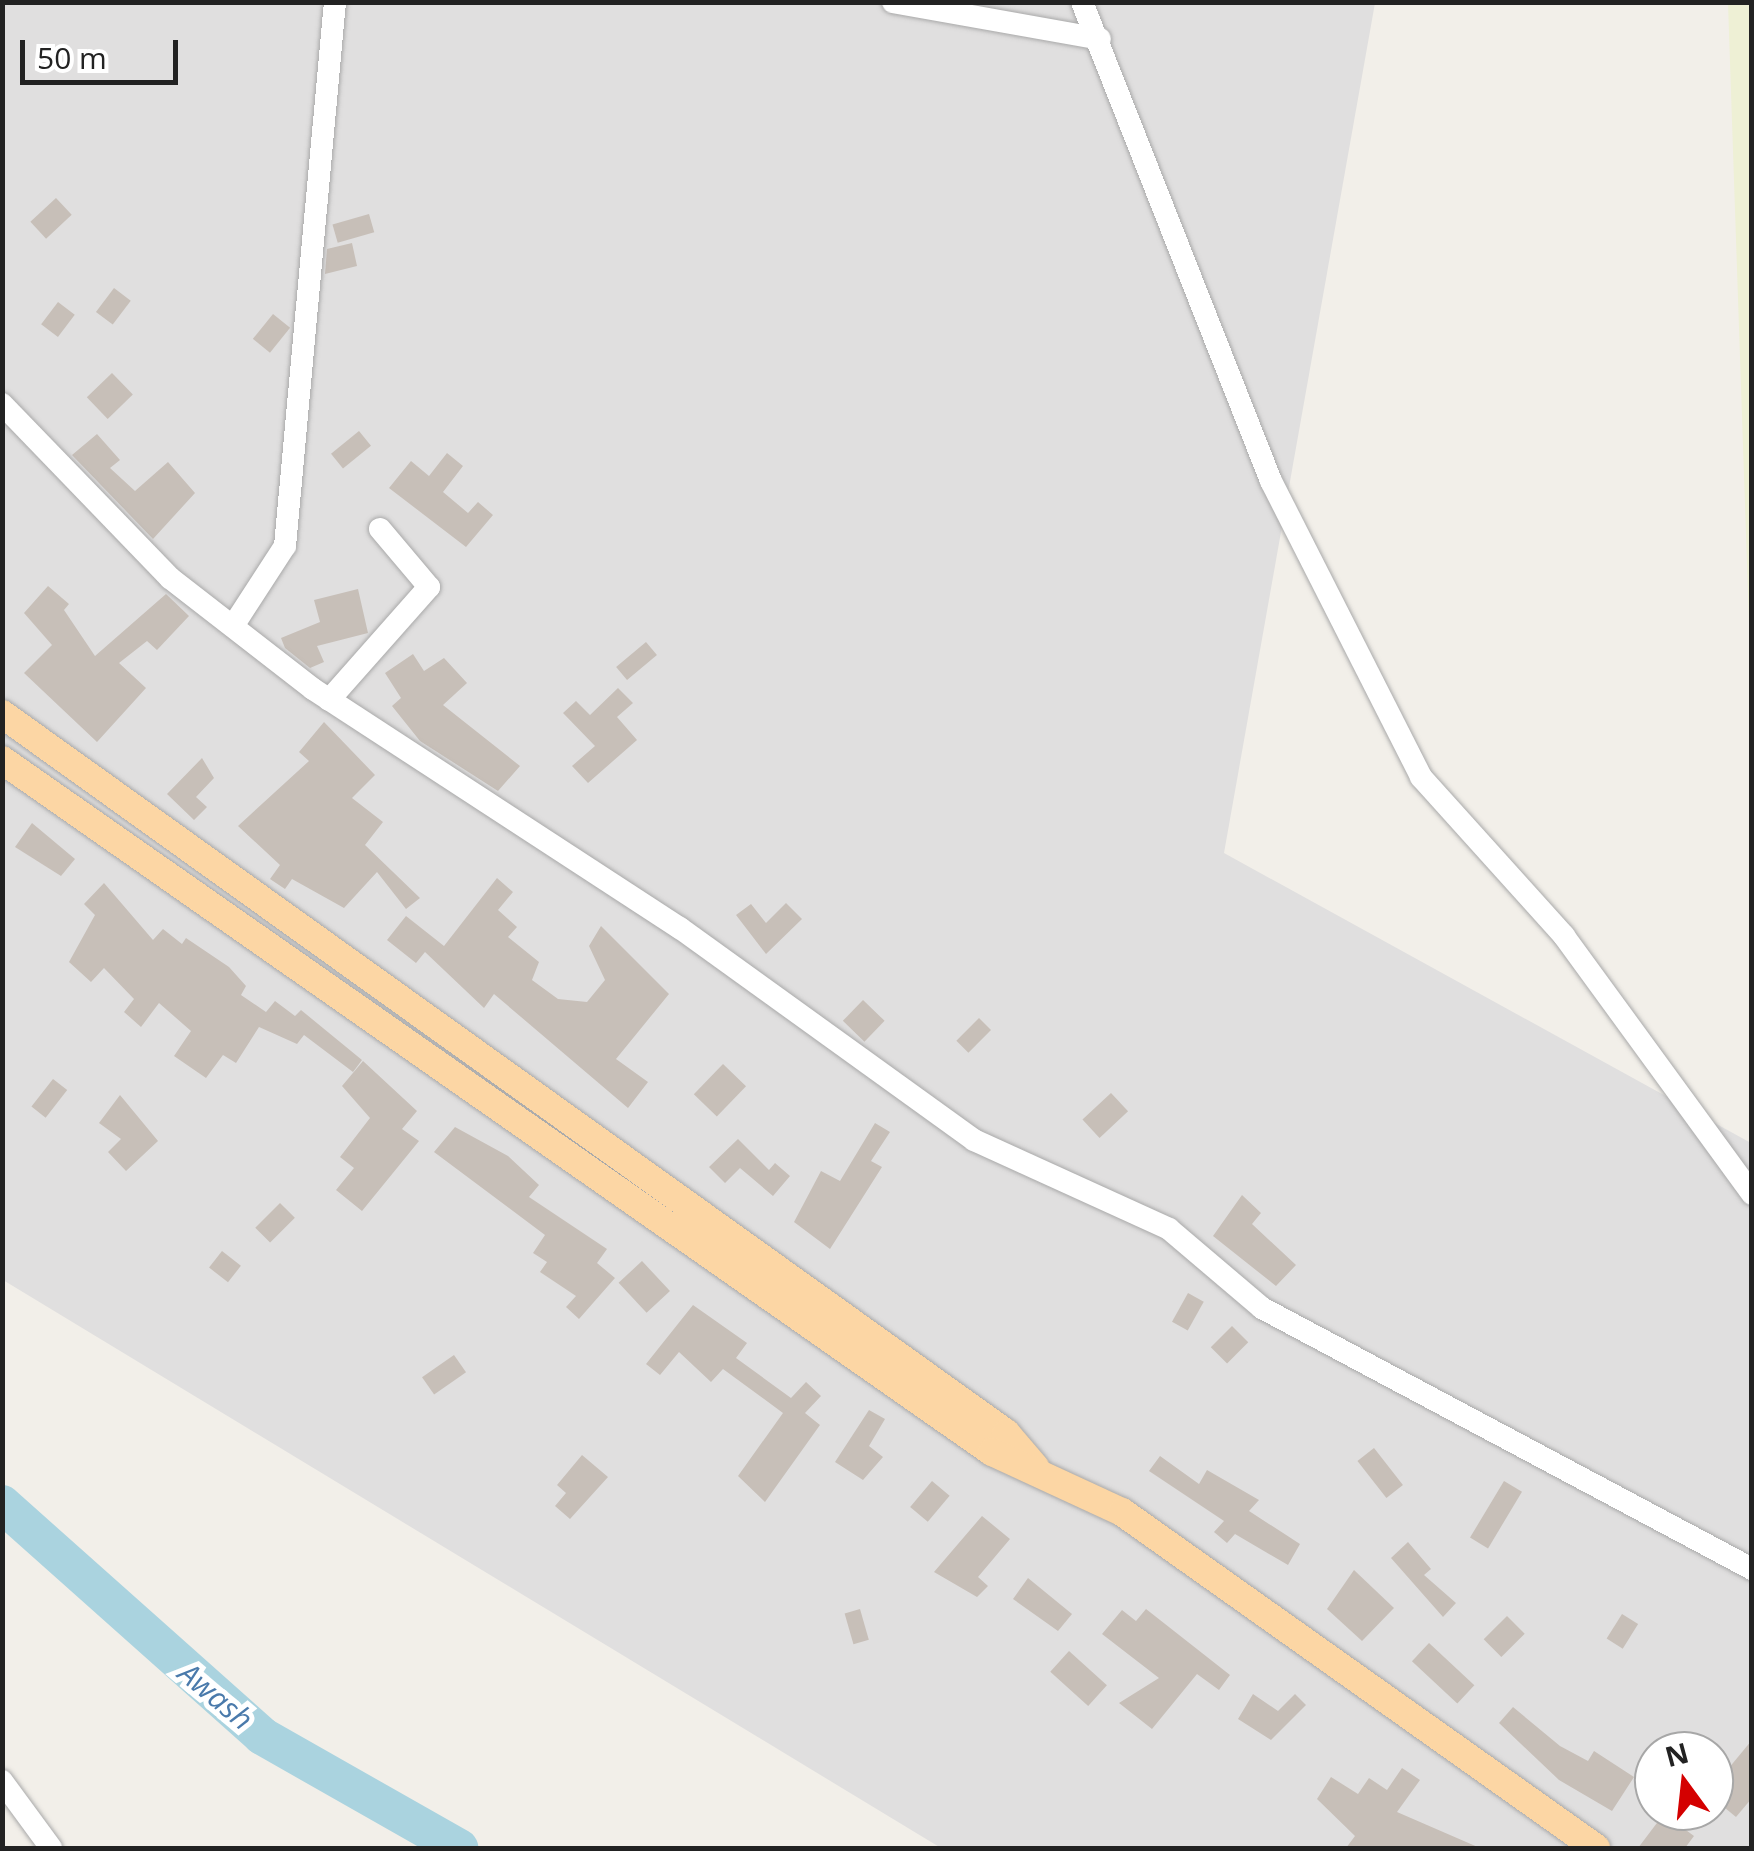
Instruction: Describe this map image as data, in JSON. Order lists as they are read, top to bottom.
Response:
{
  "water": ["Awash"],
  "scale_bar": "50 m",
  "north": "top"
}
